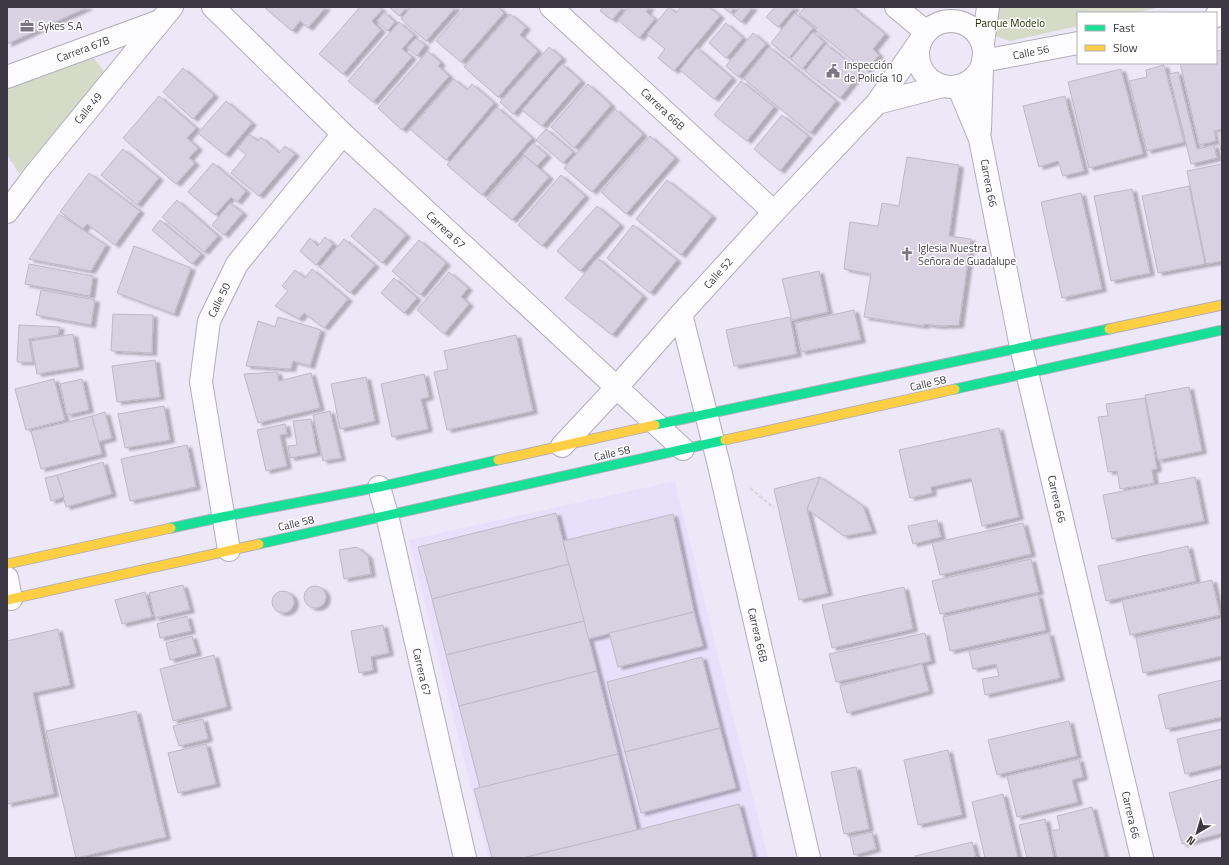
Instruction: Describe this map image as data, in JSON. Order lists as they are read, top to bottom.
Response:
{
  "streets": {
    "street": [
      "Carrera 67B",
      "Calle 56",
      "Calle 49",
      "Carrera 66B",
      "Carrera 66",
      "Carrera 67",
      "Calle 52",
      "Calle 50",
      "Calle 58"
    ]
  },
  "crossings": [
    ["Carrera 67B", "Calle 49"],
    ["Calle 56", "Carrera 66"],
    ["Calle 56", "Calle 52"],
    ["Carrera 66B", "Calle 52"],
    ["Carrera 66B", "Calle 58"],
    ["Carrera 66", "Calle 52"],
    ["Carrera 66", "Calle 58"],
    ["Carrera 67", "Calle 52"],
    ["Carrera 67", "Calle 50"],
    ["Carrera 67", "Calle 58"],
    ["Calle 52", "Calle 58"],
    ["Calle 50", "Calle 58"]
  ],
  "parks": ["Parque Modelo"],
  "places": {
    "office": ["Sykes S.A"],
    "public building": ["Inspección de Policía 10"],
    "church": ["Iglesia Nuestra Señora de Guadalupe"]
  },
  "legend": ["Fast", "Slow"],
  "north": "bottom left"
}
